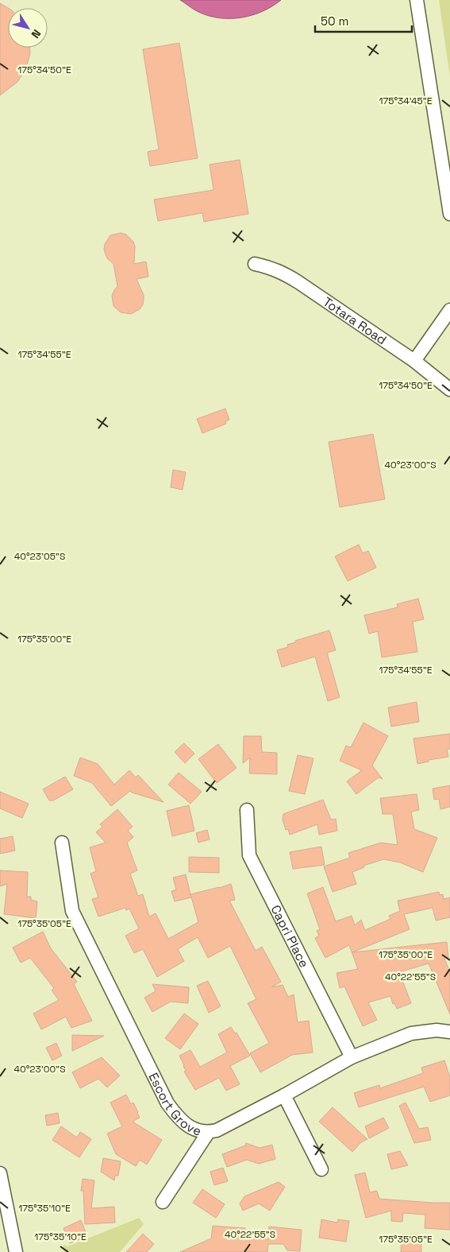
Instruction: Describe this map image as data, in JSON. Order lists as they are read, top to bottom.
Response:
{
  "streets": {
    "street": ["Totara Road", "Capri Place", "Escort Grove"]
  },
  "crossings": [
    ["Capri Place", "Escort Grove"]
  ],
  "scale_bar": "50 m",
  "north": "bottom right",
  "coordinates": [
    "175°34'50\"E",
    "175°34'45\"E",
    "175°34'55\"E",
    "40°23'00\"S",
    "40°23'05\"S",
    "175°35'00\"E",
    "175°35'05\"E",
    "40°22'55\"S",
    "175°35'10\"E"
  ]
}
